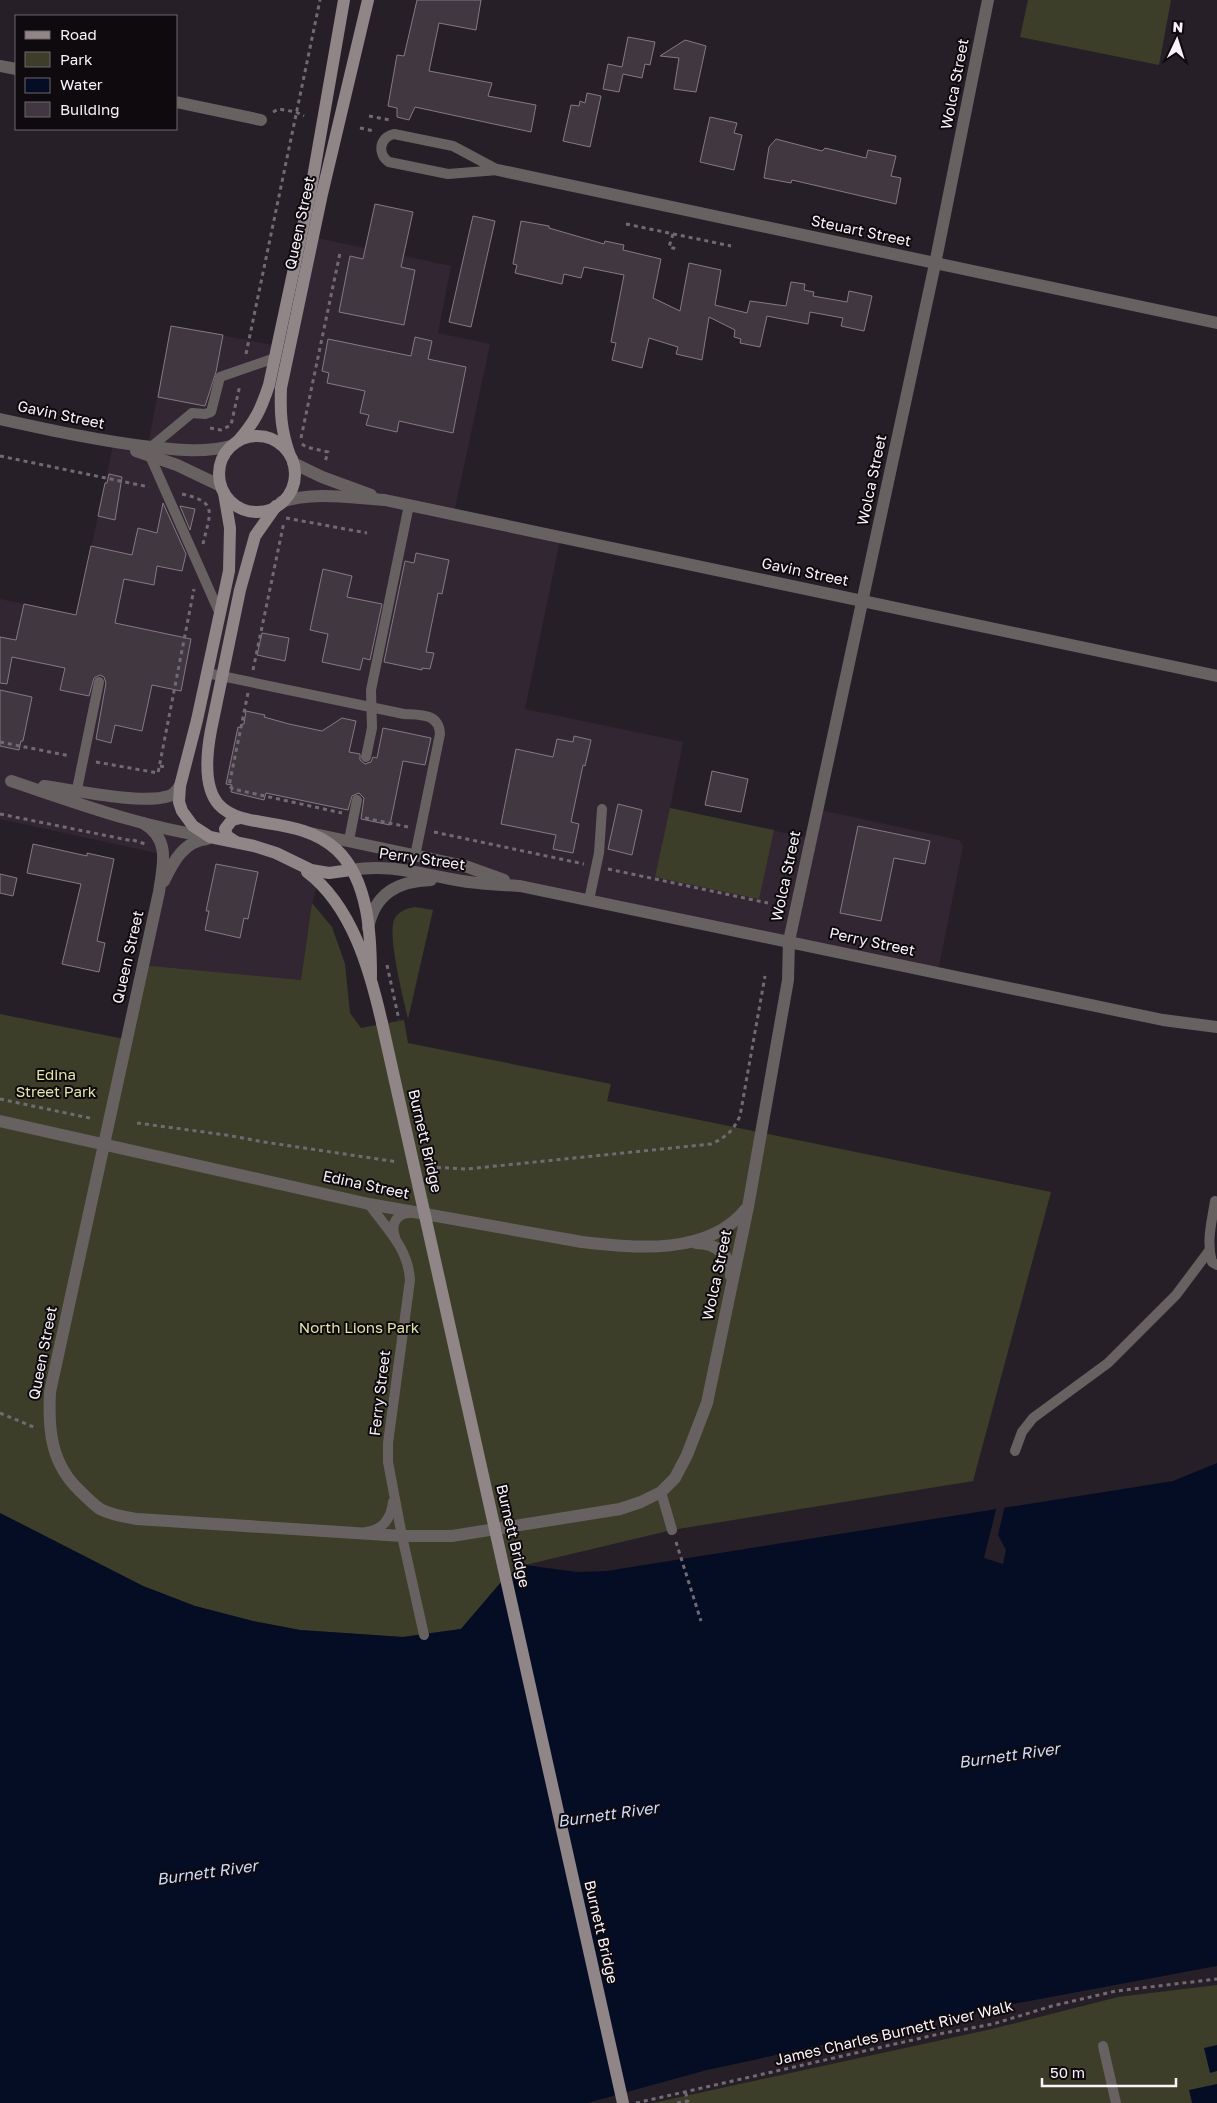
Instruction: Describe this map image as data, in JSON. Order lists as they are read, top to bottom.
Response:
{
  "streets": {
    "main road": ["Queen Street", "Perry Street", "Burnett Bridge"],
    "street": [
      "Wolca Street",
      "Steuart Street",
      "Gavin Street",
      "Edina Street"
    ],
    "lane": ["Ferry Street"],
    "path": ["James Charles Burnett River Walk"]
  },
  "crossings": [
    ["Wolca Street", "Queen Street"],
    ["Wolca Street", "Steuart Street"],
    ["Wolca Street", "Gavin Street"],
    ["Wolca Street", "Perry Street"],
    ["Wolca Street", "Edina Street"],
    ["Wolca Street", "Ferry Street"],
    ["Queen Street", "Gavin Street"],
    ["Queen Street", "Perry Street"],
    ["Queen Street", "Edina Street"],
    ["Queen Street", "Ferry Street"],
    ["Perry Street", "Burnett Bridge"],
    ["Edina Street", "Ferry Street"]
  ],
  "water": ["Burnett River"],
  "parks": ["Edina Street Park", "North Lions Park"],
  "legend": [
    "Road",
    "Park",
    "Water",
    "Building"
  ],
  "scale_bar": "50 m",
  "north": "top"
}
